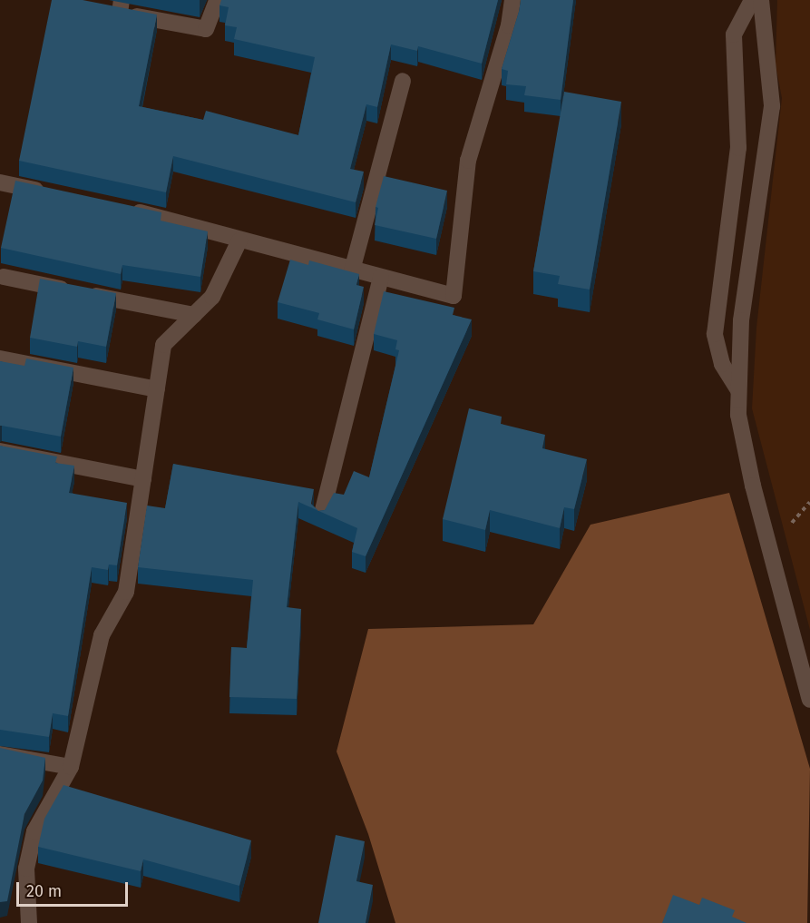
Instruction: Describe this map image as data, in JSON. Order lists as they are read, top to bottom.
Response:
{
  "scale_bar": "20 m"
}
